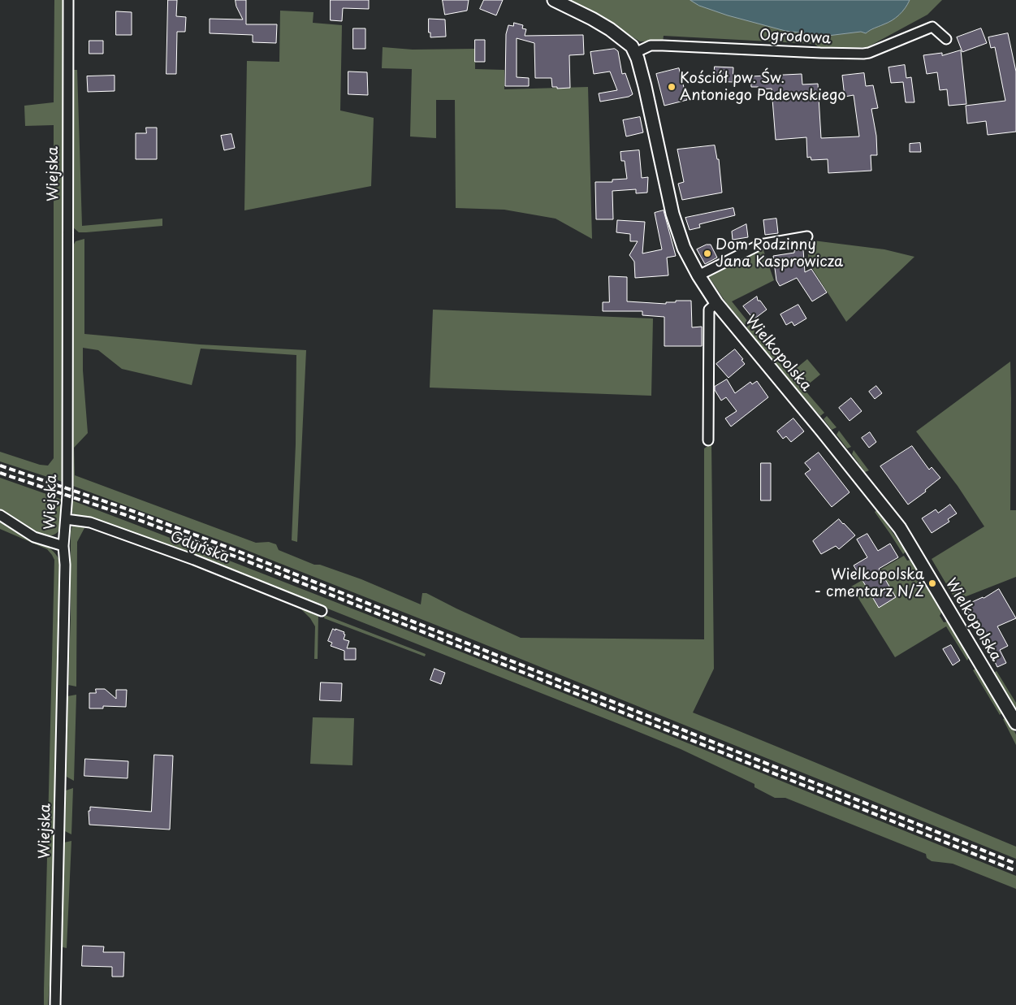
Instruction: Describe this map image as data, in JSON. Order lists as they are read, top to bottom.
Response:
{
  "streets": {
    "street": [
      "Ogrodowa",
      "Wiejska",
      "Wielkopolska",
      "Gdyńska"
    ]
  },
  "crossings": [
    ["Ogrodowa", "Wielkopolska"],
    ["Wiejska", "Gdyńska"]
  ],
  "places": ["Kościół pw. Św. Antoniego Padewskiego", "Dom Rodzinny Jana Kasprowicza", "Wielkopolska - cmentarz N/Ż"]
}
